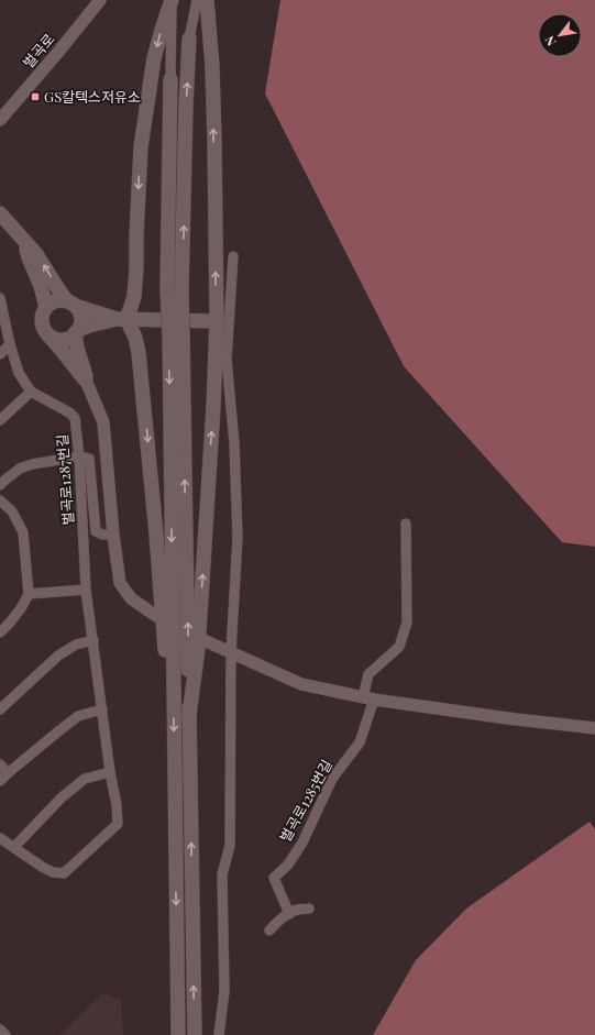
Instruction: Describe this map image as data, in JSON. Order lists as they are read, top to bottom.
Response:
{
  "streets": {
    "street": ["벌곡로", "벌곡로1287번길", "벌곡로1285번길"]
  },
  "places": {
    "transit": ["GS칼텍스저유소"]
  },
  "north": "bottom left"
}
